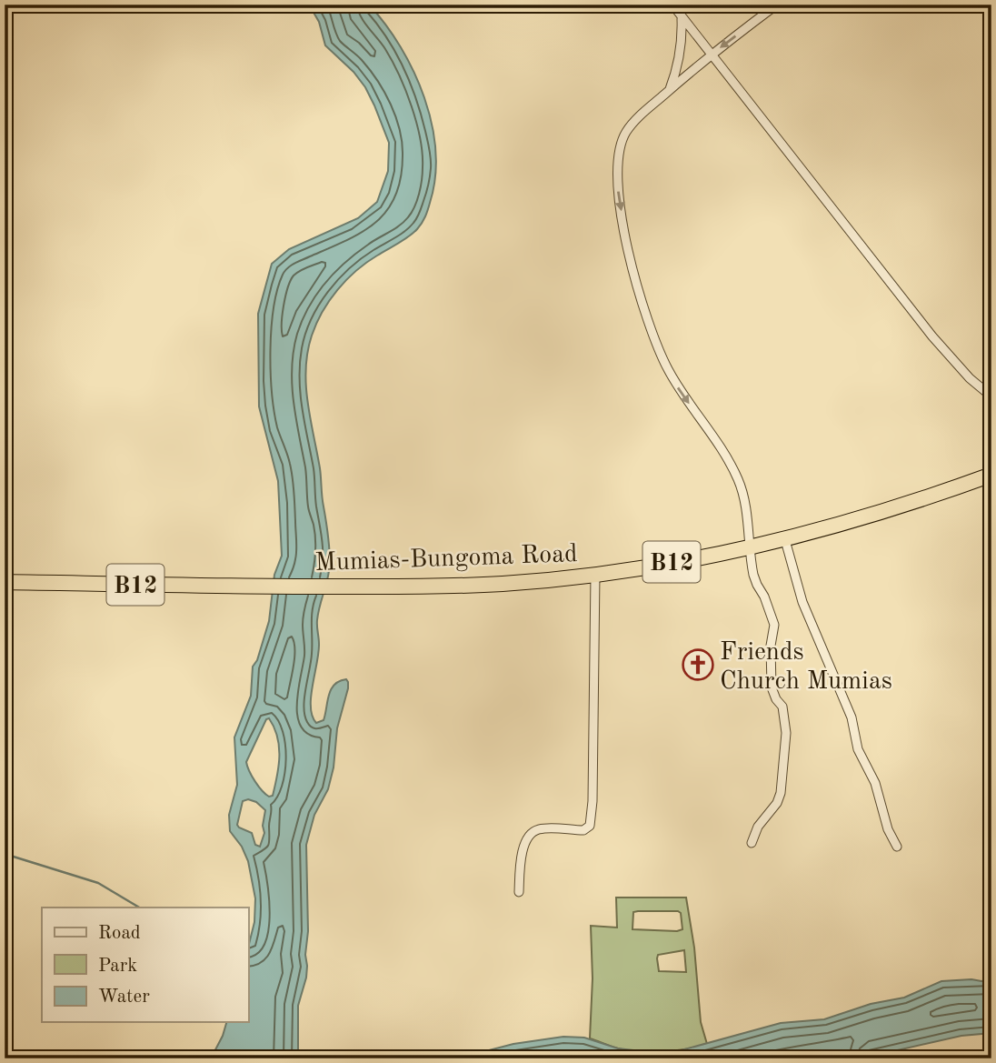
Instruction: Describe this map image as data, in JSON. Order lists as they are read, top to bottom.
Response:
{
  "streets": {
    "highway": ["Mumias-Bungoma Road", "B12"]
  },
  "places": {
    "church": ["Friends Church Mumias"]
  },
  "legend": ["Road", "Park", "Water"]
}
